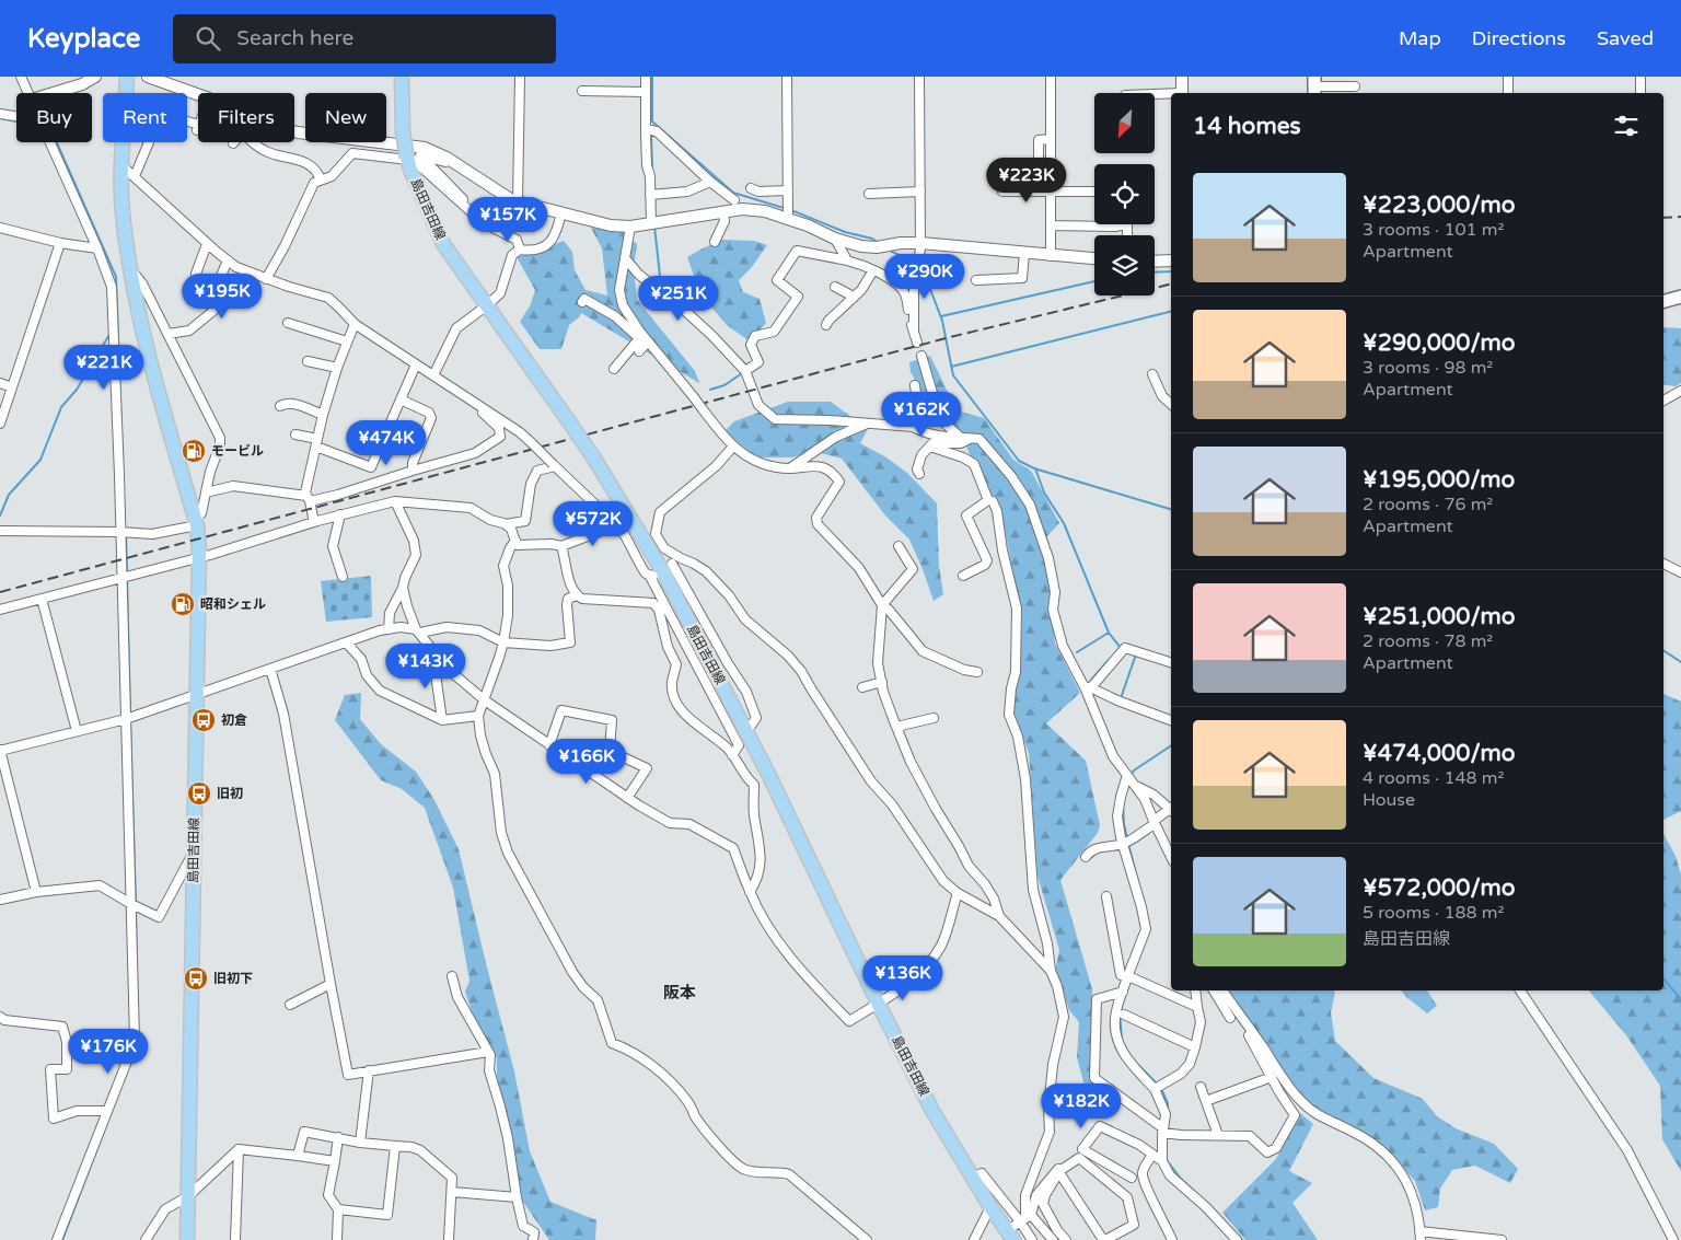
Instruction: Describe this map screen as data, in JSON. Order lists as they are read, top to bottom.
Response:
{
  "streets": {
    "main road": ["島田吉田線"]
  },
  "districts": ["阪本"],
  "places": {
    "fuel station": ["モービル", "昭和シェル"],
    "bus stop": ["初倉", "旧初", "旧初下"]
  },
  "north": "bottom left",
  "page": {
    "header": "Keyplace",
    "search": "Search here",
    "nav": ["Map", "Directions", "Saved"],
    "chip": [
      "Buy",
      "Rent",
      "Filters",
      "New"
    ],
    "heading": "14 homes",
    "price": [
      "¥223K",
      "¥157K",
      "¥290K",
      "¥195K",
      "¥251K",
      "¥221K",
      "¥162K",
      "¥474K",
      "¥572K",
      "¥143K",
      "¥166K",
      "¥136K",
      "¥176K",
      "¥182K"
    ],
    "list": [
      {
        "name": "¥223,000/mo",
        "note": "3 rooms · 101 m² · Apartment"
      },
      {
        "name": "¥290,000/mo",
        "note": "3 rooms · 98 m² · Apartment"
      },
      {
        "name": "¥195,000/mo",
        "note": "2 rooms · 76 m² · Apartment"
      },
      {
        "name": "¥251,000/mo",
        "note": "2 rooms · 78 m² · Apartment"
      },
      {
        "name": "¥474,000/mo",
        "note": "4 rooms · 148 m² · House"
      },
      {
        "name": "¥572,000/mo",
        "note": "5 rooms · 188 m² · 島田吉田線"
      }
    ]
  }
}
